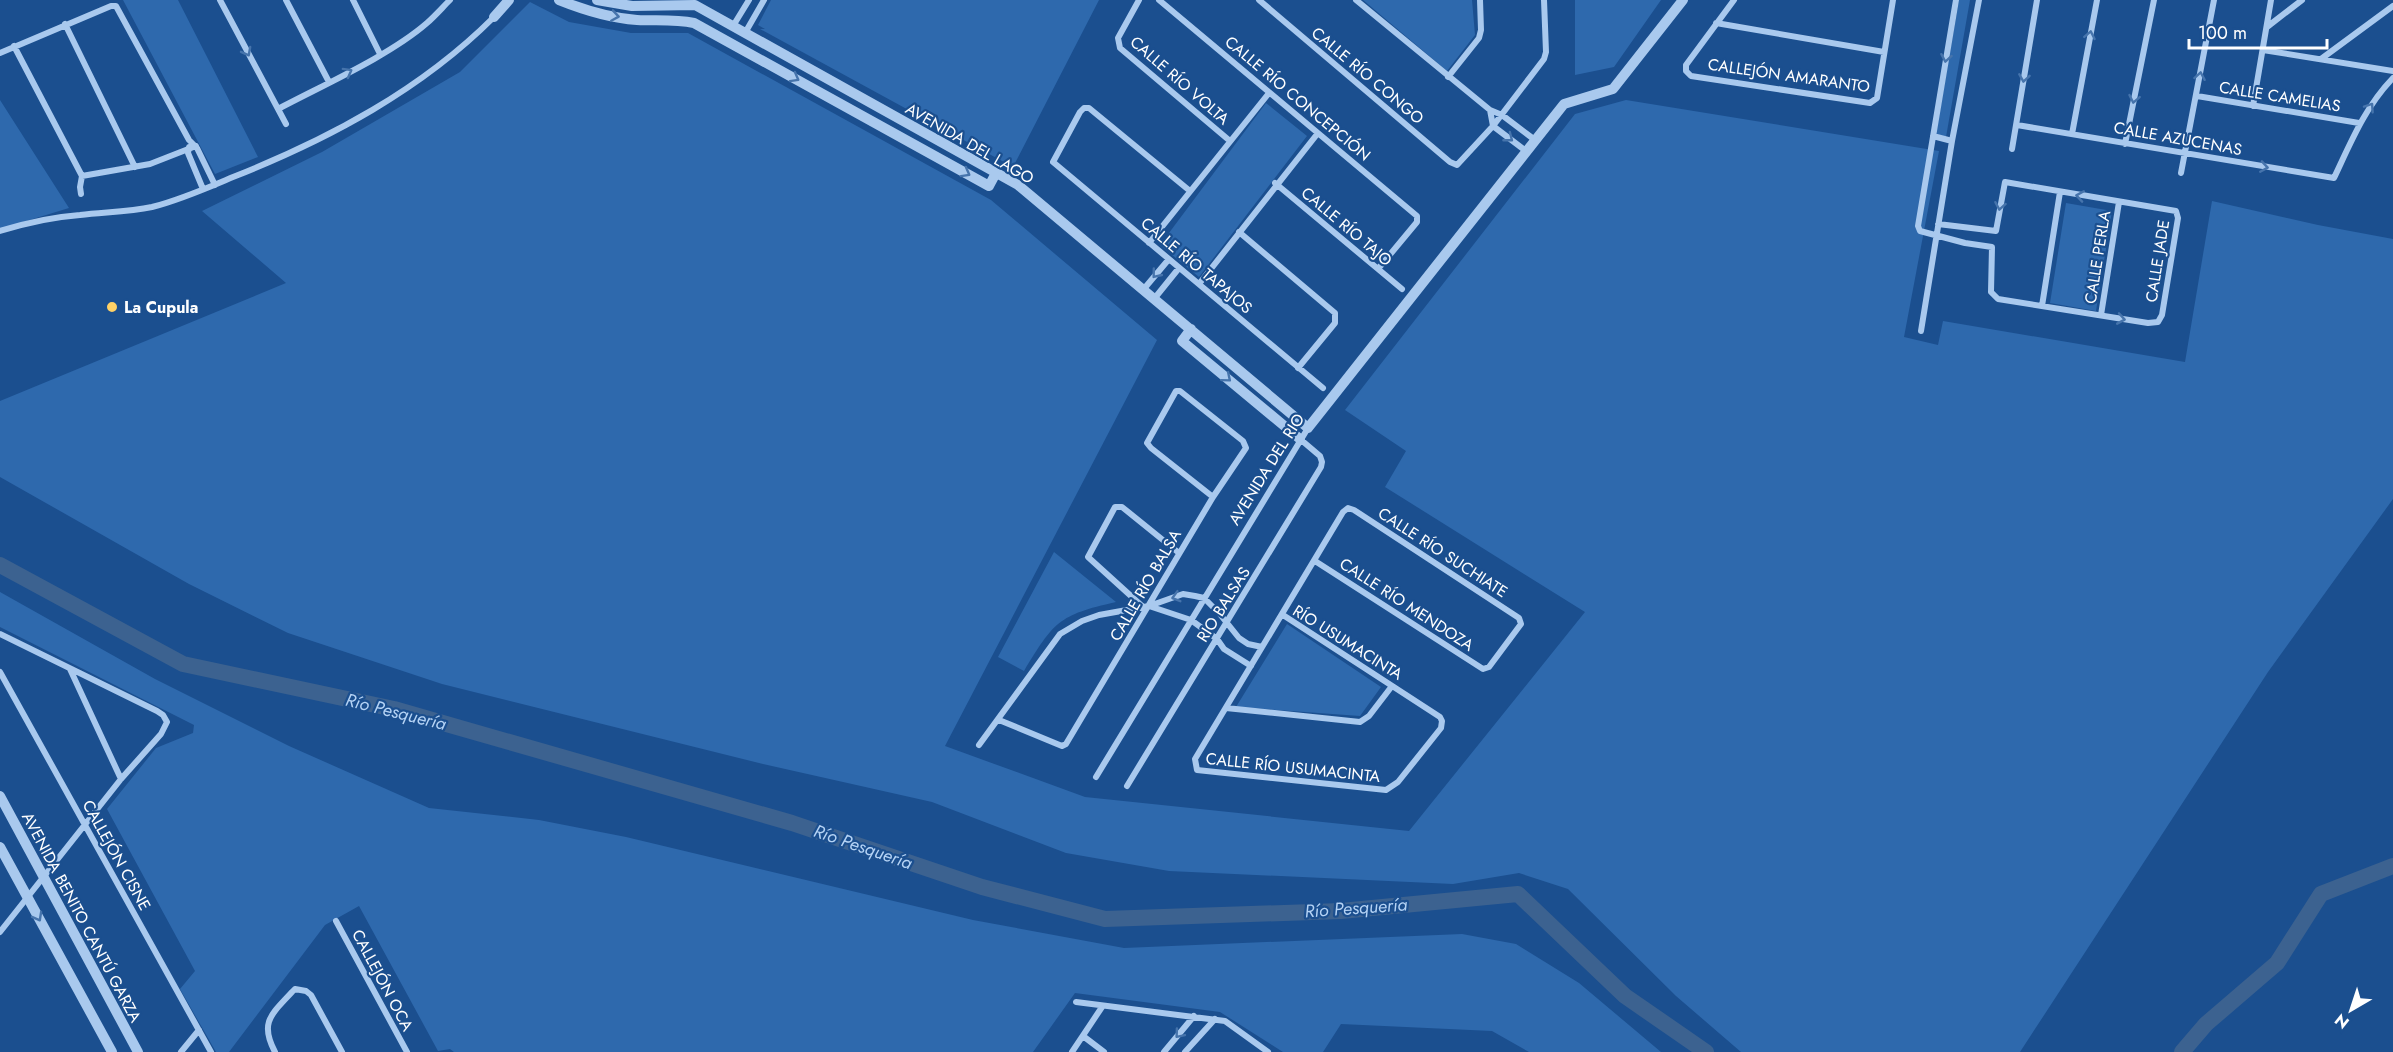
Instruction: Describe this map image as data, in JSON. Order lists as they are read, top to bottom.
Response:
{
  "streets": {
    "street": [
      "CALLE RÍO CONGO",
      "CALLEJÓN AMARANTO",
      "CALLE RÍO VOLTA",
      "CALLE CAMELIAS",
      "CALLE RÍO CONCEPCIÓN",
      "CALLE AZUCENAS",
      "AVENIDA DEL LAGO",
      "CALLE RÍO TAJO",
      "CALLE PERLA",
      "CALLE JADE",
      "CALLE RÍO TAPAJOS",
      "AVENIDA DEL RIO",
      "CALLE RÍO SUCHIATE",
      "CALLE RÍO BALSA",
      "RIO BALSAS",
      "CALLE RÍO MENDOZA",
      "RÍO USUMACINTA",
      "CALLE RÍO USUMACINTA",
      "CALLEJÓN CISNE",
      "AVENIDA BENITO CANTÚ GARZA",
      "CALLEJÓN OCA"
    ]
  },
  "crossings": [
    ["CALLE CAMELIAS", "CALLE AZUCENAS"],
    ["CALLE RÍO CONCEPCIÓN", "CALLE RÍO TAJO"],
    ["AVENIDA DEL LAGO", "AVENIDA DEL RIO"],
    ["CALLE PERLA", "CALLE JADE"],
    ["AVENIDA DEL RIO", "RIO BALSAS"],
    ["CALLE RÍO SUCHIATE", "CALLE RÍO MENDOZA"],
    ["RÍO USUMACINTA", "CALLE RÍO USUMACINTA"]
  ],
  "one_way": ["CALLE AZUCENAS"],
  "water": ["Río Pesquería"],
  "places": ["La Cupula"],
  "scale_bar": "100 m",
  "north": "bottom left"
}
